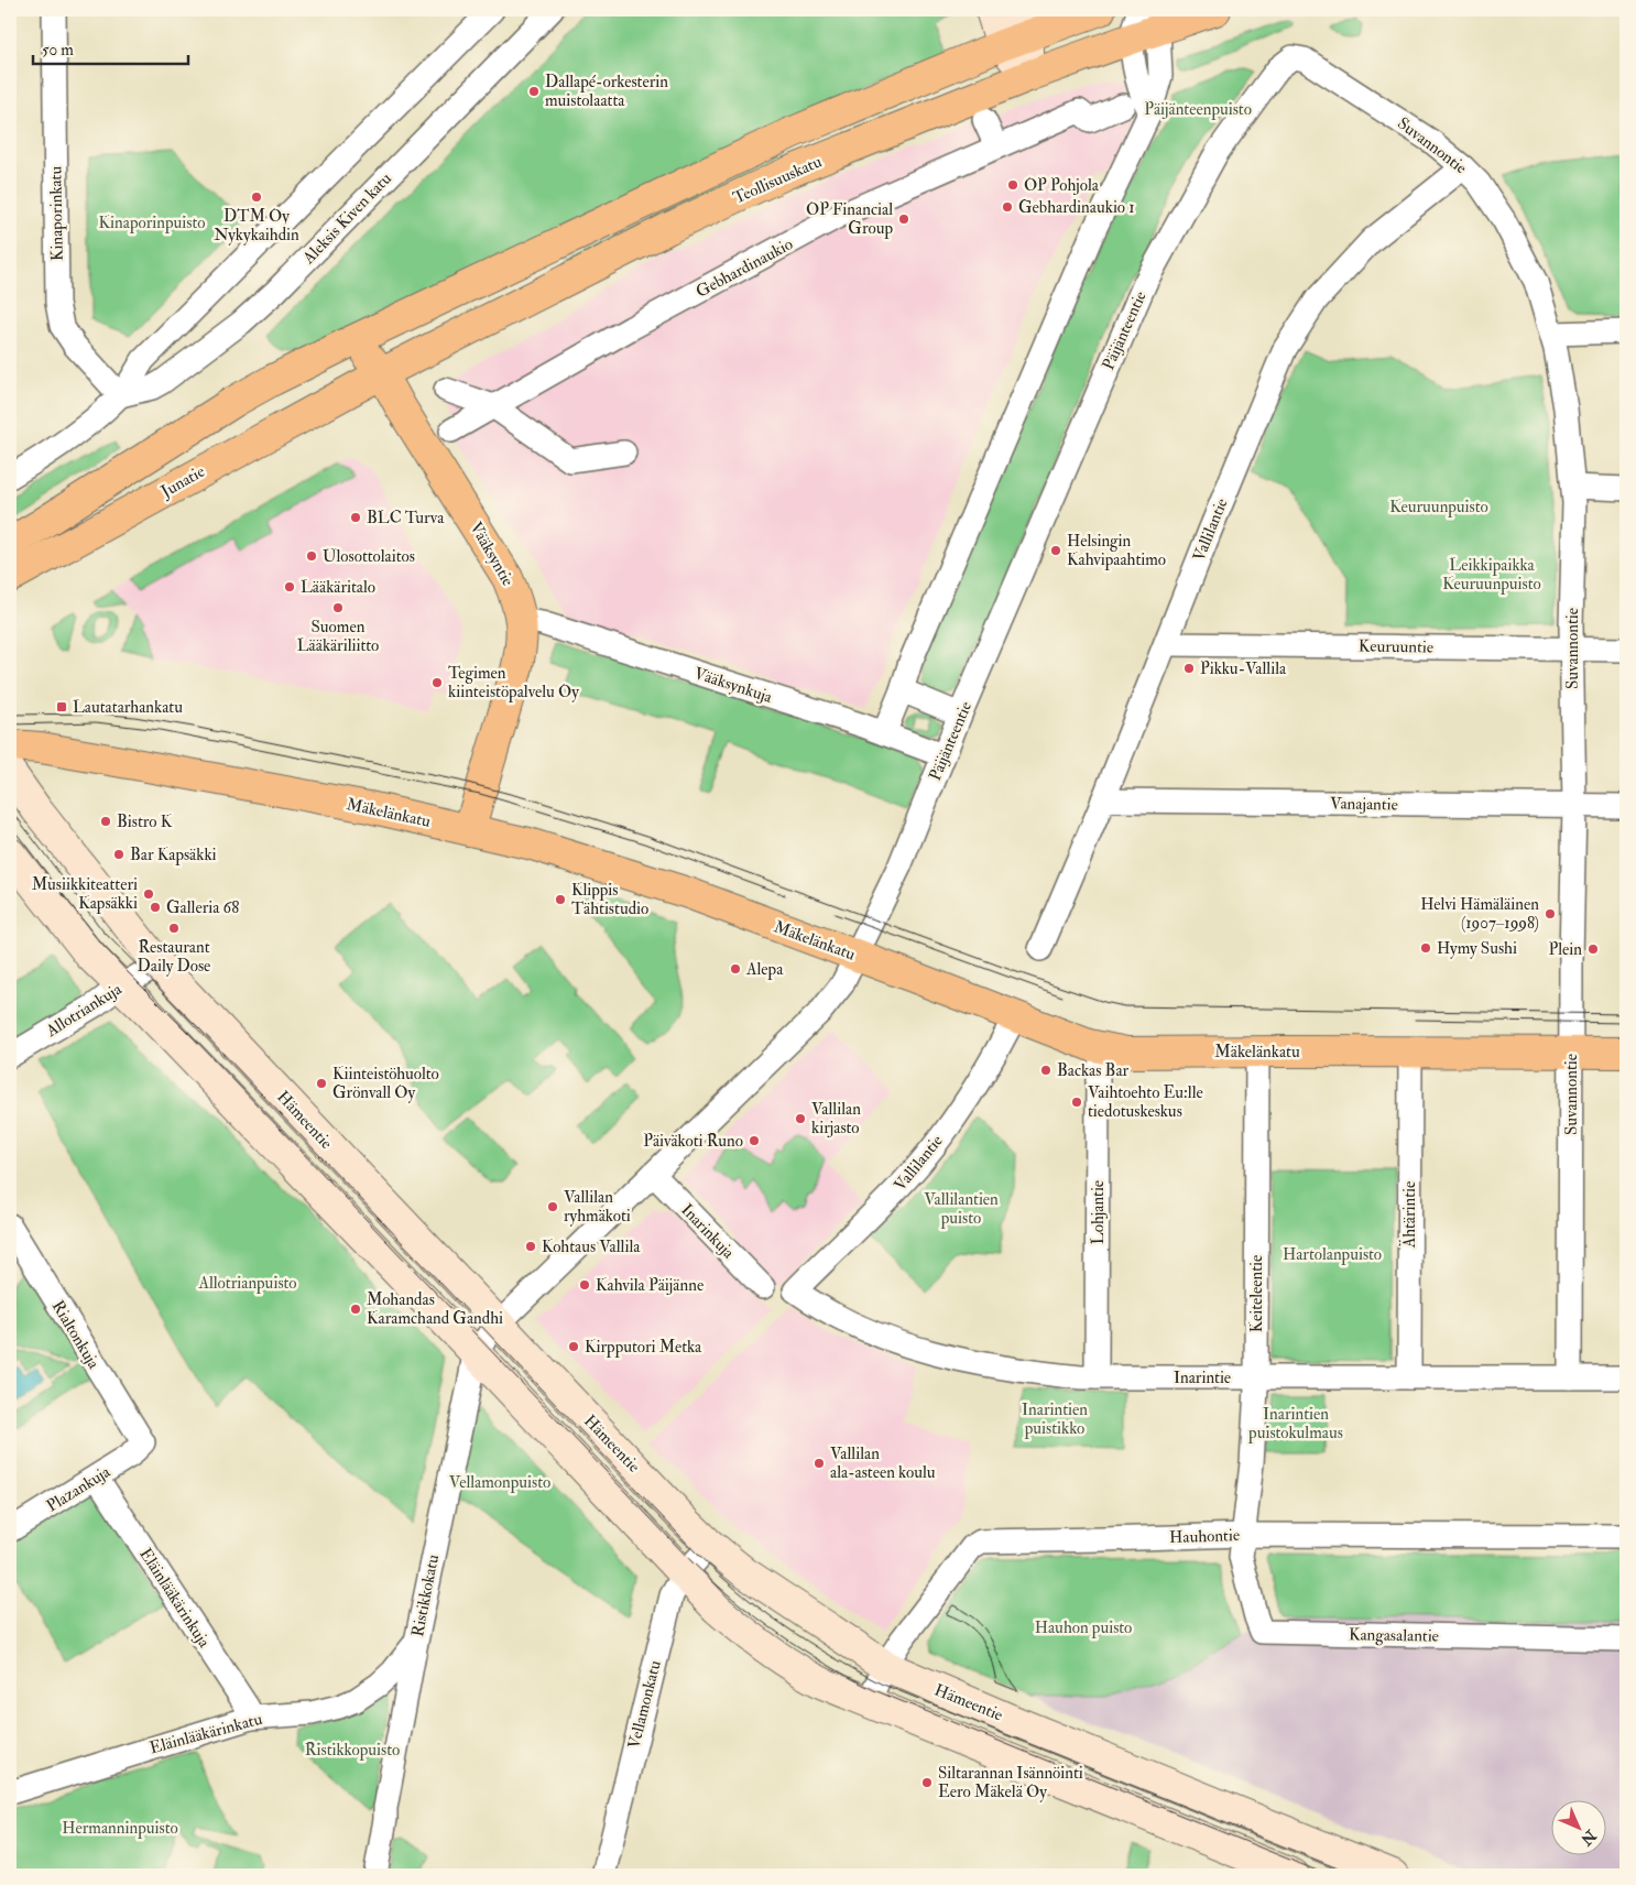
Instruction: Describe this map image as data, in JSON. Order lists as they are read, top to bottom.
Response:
{
  "streets": {
    "main road": [
      "Teollisuuskatu",
      "Junatie",
      "Vääksyntie",
      "Mäkelänkatu",
      "Hämeentie"
    ],
    "street": [
      "Suvannontie",
      "Kinaporinkatu",
      "Aleksis Kiven katu",
      "Gebhardinaukio",
      "Päijänteentie",
      "Vallilantie",
      "Keuruuntie",
      "Vääksynkuja",
      "Vanajantie",
      "Allotriankuja",
      "Lohjantie",
      "Ähtärintie",
      "Inarinkuja",
      "Keiteleentie",
      "Rialtonkuja",
      "Inarintie",
      "Plazankuja",
      "Hauhontie",
      "Ristikkokatu",
      "Eläinlääkärinkuja",
      "Kangasalantie",
      "Vellamonkatu",
      "Eläinlääkärinkatu"
    ]
  },
  "crossings": [
    ["Suvannontie", "Päijänteentie"],
    ["Suvannontie", "Vallilantie"],
    ["Suvannontie", "Keuruuntie"],
    ["Suvannontie", "Vanajantie"],
    ["Suvannontie", "Mäkelänkatu"],
    ["Suvannontie", "Inarintie"],
    ["Teollisuuskatu", "Junatie"],
    ["Teollisuuskatu", "Vääksyntie"],
    ["Kinaporinkatu", "Aleksis Kiven katu"],
    ["Päijänteentie", "Vääksynkuja"],
    ["Päijänteentie", "Mäkelänkatu"],
    ["Päijänteentie", "Hämeentie"],
    ["Päijänteentie", "Inarinkuja"],
    ["Vallilantie", "Keuruuntie"],
    ["Vallilantie", "Vanajantie"],
    ["Vallilantie", "Mäkelänkatu"],
    ["Vallilantie", "Inarintie"],
    ["Vääksyntie", "Vääksynkuja"],
    ["Vääksyntie", "Mäkelänkatu"],
    ["Mäkelänkatu", "Lohjantie"],
    ["Mäkelänkatu", "Ähtärintie"],
    ["Mäkelänkatu", "Keiteleentie"],
    ["Allotriankuja", "Hämeentie"],
    ["Hämeentie", "Hauhontie"],
    ["Hämeentie", "Vellamonkatu"],
    ["Lohjantie", "Inarintie"],
    ["Ähtärintie", "Inarintie"],
    ["Keiteleentie", "Inarintie"],
    ["Keiteleentie", "Hauhontie"],
    ["Keiteleentie", "Kangasalantie"],
    ["Rialtonkuja", "Plazankuja"],
    ["Plazankuja", "Eläinlääkärinkuja"],
    ["Hauhontie", "Kangasalantie"],
    ["Ristikkokatu", "Eläinlääkärinkatu"],
    ["Eläinlääkärinkuja", "Eläinlääkärinkatu"]
  ],
  "parks": [
    "Päijänteenpuisto",
    "Kinaporinpuisto",
    "Keuruunpuisto",
    "Leikkipaikka Keuruunpuisto",
    "Vallilantien puisto",
    "Hartolanpuisto",
    "Allotrianpuisto",
    "Inarintien puistikko",
    "Inarintien puistokulmaus",
    "Vellamonpuisto",
    "Hauhon puisto",
    "Ristikkopuisto",
    "Hermanninpuisto"
  ],
  "places": {
    "other": [
      "Dallapé-orkesterin muistolaatta",
      "OP Pohjola",
      "DTM Oy Nykykaihdin",
      "Gebhardinaukio 1",
      "OP Financial Group",
      "BLC Turva",
      "Helsingin Kahvipaahtimo",
      "Ulosottolaitos",
      "Lääkäritalo",
      "Suomen Lääkäriliitto",
      "Pikku-Vallila",
      "Tegimen kiinteistöpalvelu Oy",
      "Bistro K",
      "Bar Kapsäkki",
      "Musiikkiteatteri Kapsäkki",
      "Klippis Tähtistudio",
      "Galleria 68",
      "Helvi Hämäläinen (1907–1998)",
      "Restaurant Daily Dose",
      "Hymy Sushi",
      "Plein",
      "Alepa",
      "Backas Bar",
      "Kiinteistöhuolto Grönvall Oy",
      "Vaihtoehto Eu:lle tiedotuskeskus",
      "Vallilan kirjasto",
      "Päiväkoti Runo",
      "Vallilan ryhmäkoti",
      "Kohtaus Vallila",
      "Kahvila Päijänne",
      "Mohandas Karamchand Gandhi",
      "Kirpputori Metka",
      "Vallilan ala-asteen koulu",
      "Siltarannan Isännöinti Eero Mäkelä Oy"
    ],
    "transit": ["Lautatarhankatu"]
  },
  "scale_bar": "50 m",
  "north": "bottom right"
}
